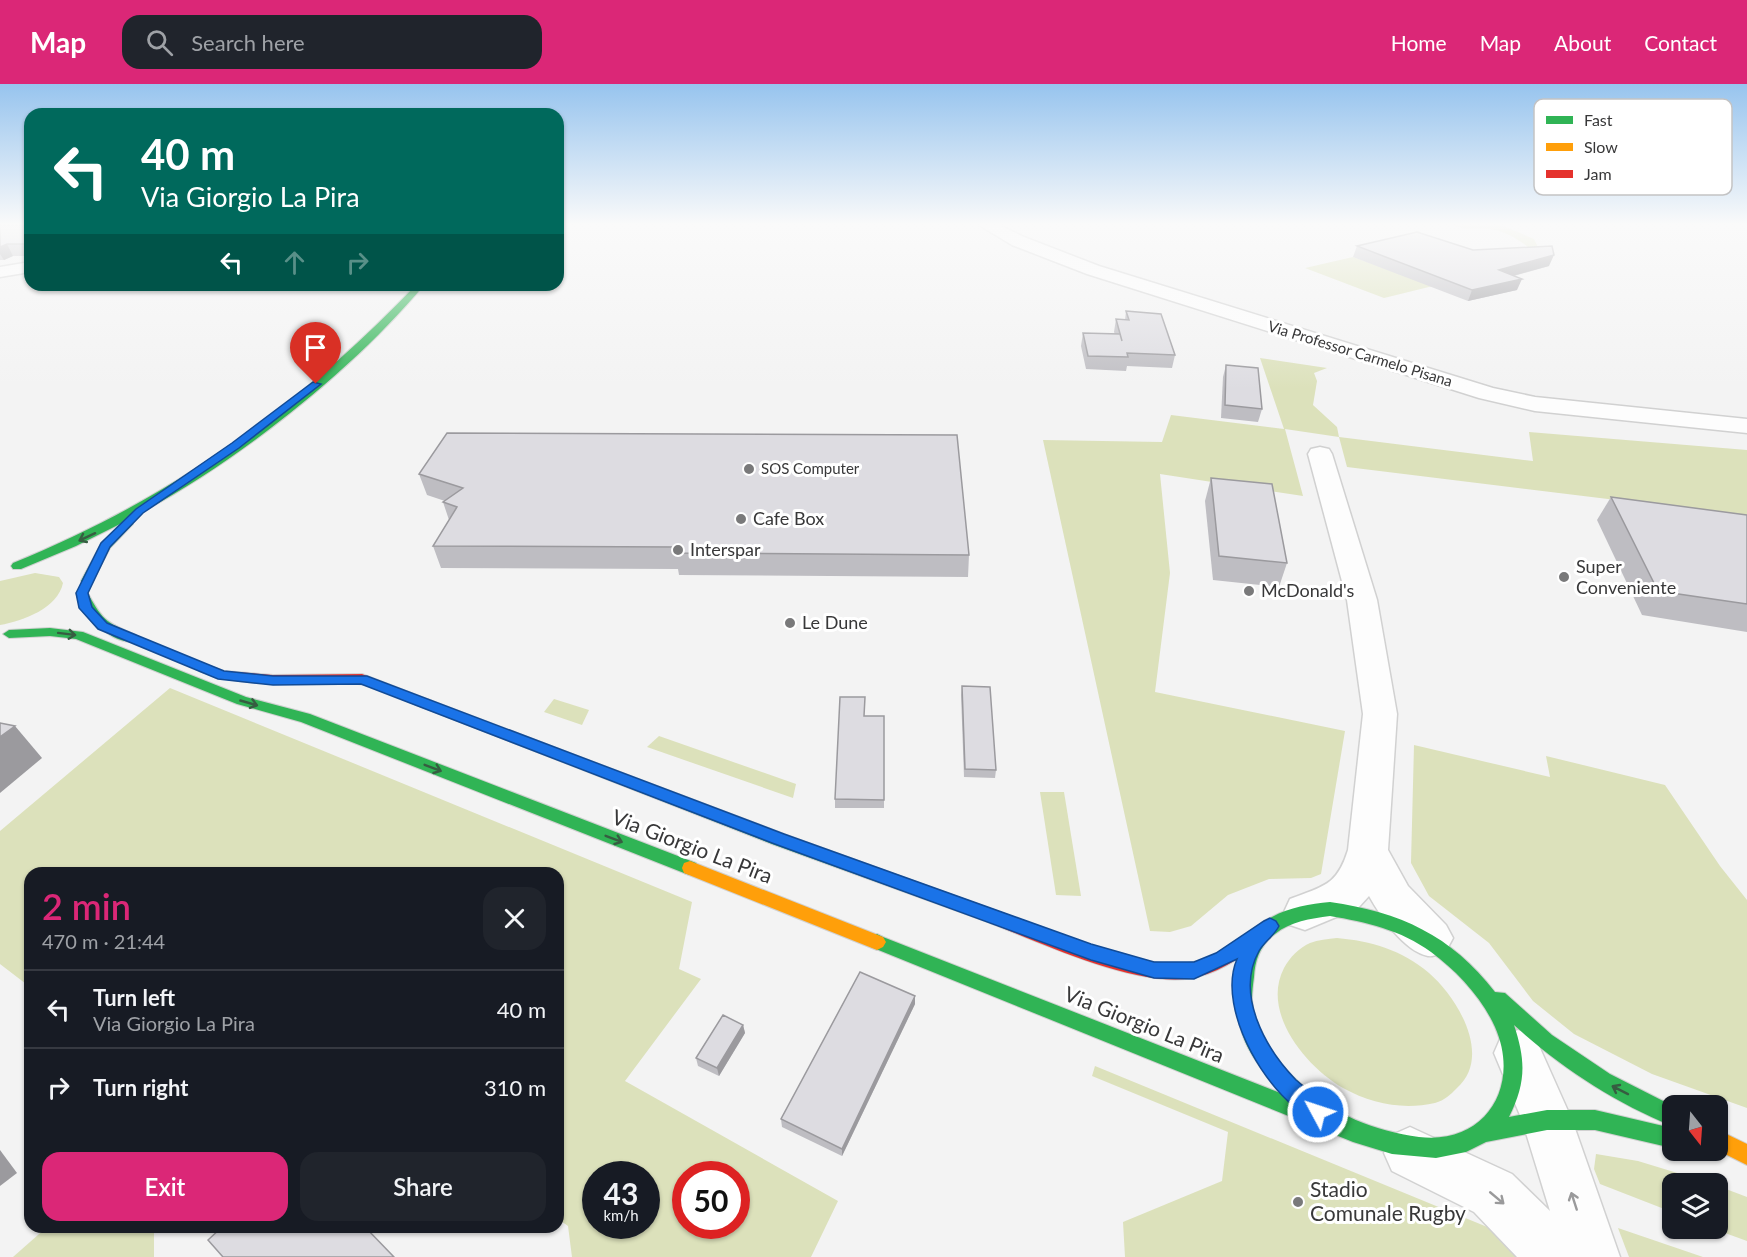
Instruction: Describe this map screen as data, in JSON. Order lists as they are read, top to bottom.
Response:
{
  "streets": {
    "main road": ["Via Giorgio La Pira"],
    "street": ["Via Professor Carmelo Pisana"]
  },
  "places": [
    "SOS Computer",
    "Cafe Box",
    "Interspar",
    "Super Conveniente",
    "McDonald's",
    "Le Dune",
    "Stadio Comunale Rugby"
  ],
  "legend": ["Fast", "Slow", "Jam"],
  "north": "bottom",
  "page": {
    "header": "Map",
    "search": "Search here",
    "nav": [
      "Home",
      "Map",
      "About",
      "Contact"
    ],
    "turn": ["40 m", "Via Giorgio La Pira"],
    "heading": ["2 min", "470 m · 21:44"],
    "list": [
      {
        "name": "Turn left",
        "note": "Via Giorgio La Pira",
        "value": "40 m"
      },
      {
        "name": "Turn right",
        "value": "310 m"
      }
    ],
    "buttons": ["Exit", "Share"],
    "speed": "43 km/h",
    "limit": "50"
  }
}
